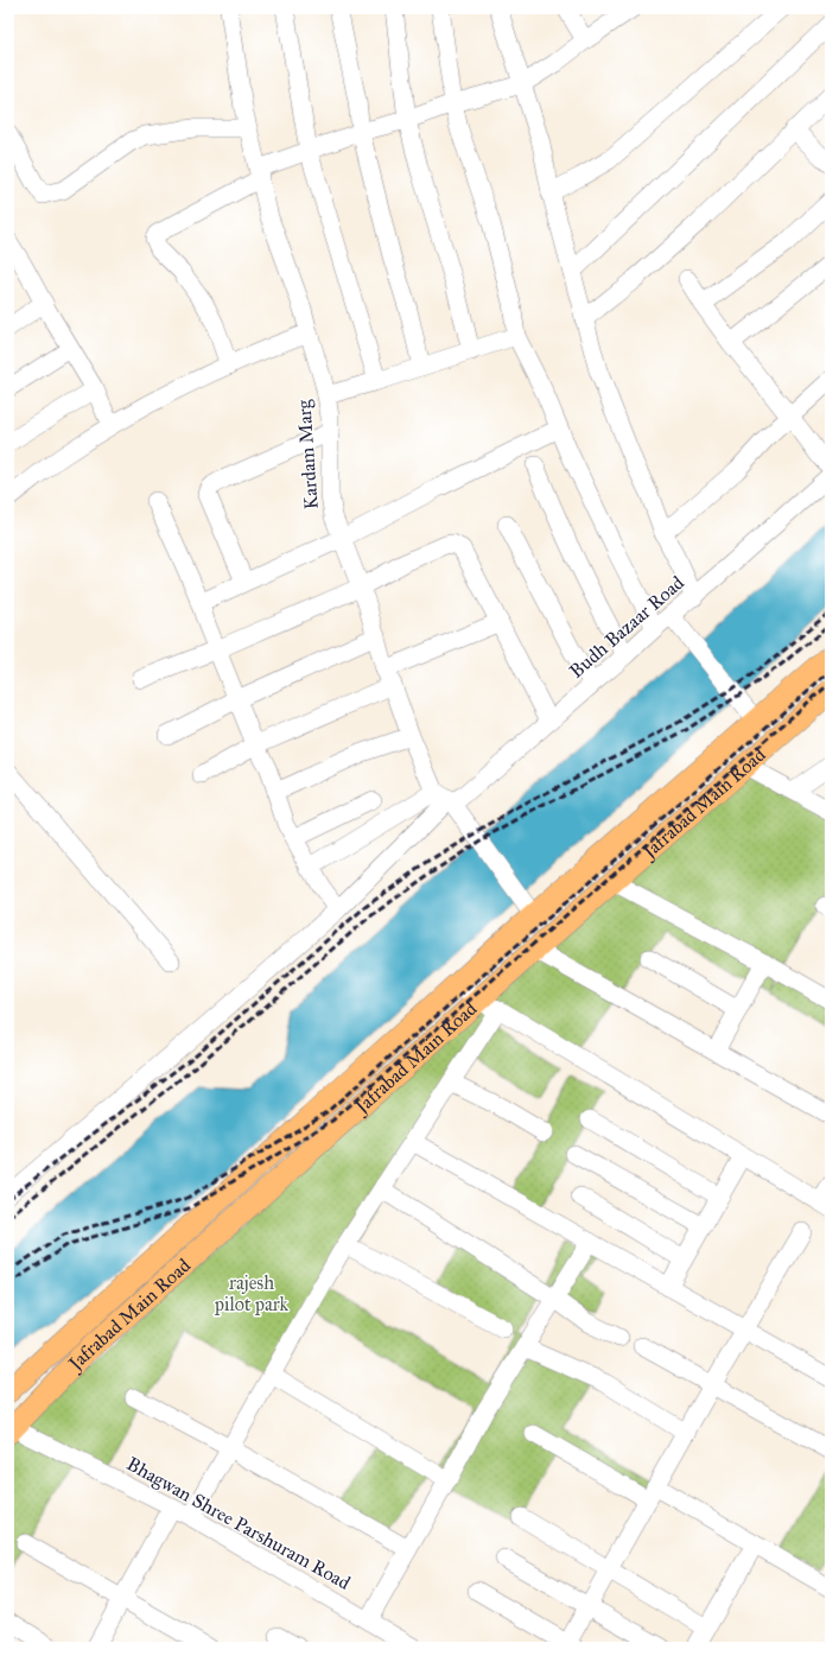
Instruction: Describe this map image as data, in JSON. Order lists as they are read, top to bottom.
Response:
{
  "streets": {
    "main road": ["Jafrabad Main Road"],
    "street": ["Kardam Marg", "Budh Bazaar Road", "Bhagwan Shree Parshuram Road"]
  },
  "crossings": [
    ["Kardam Marg", "Budh Bazaar Road"],
    ["Kardam Marg", "Jafrabad Main Road"],
    ["Jafrabad Main Road", "Bhagwan Shree Parshuram Road"]
  ],
  "parks": ["rajesh pilot park"]
}
